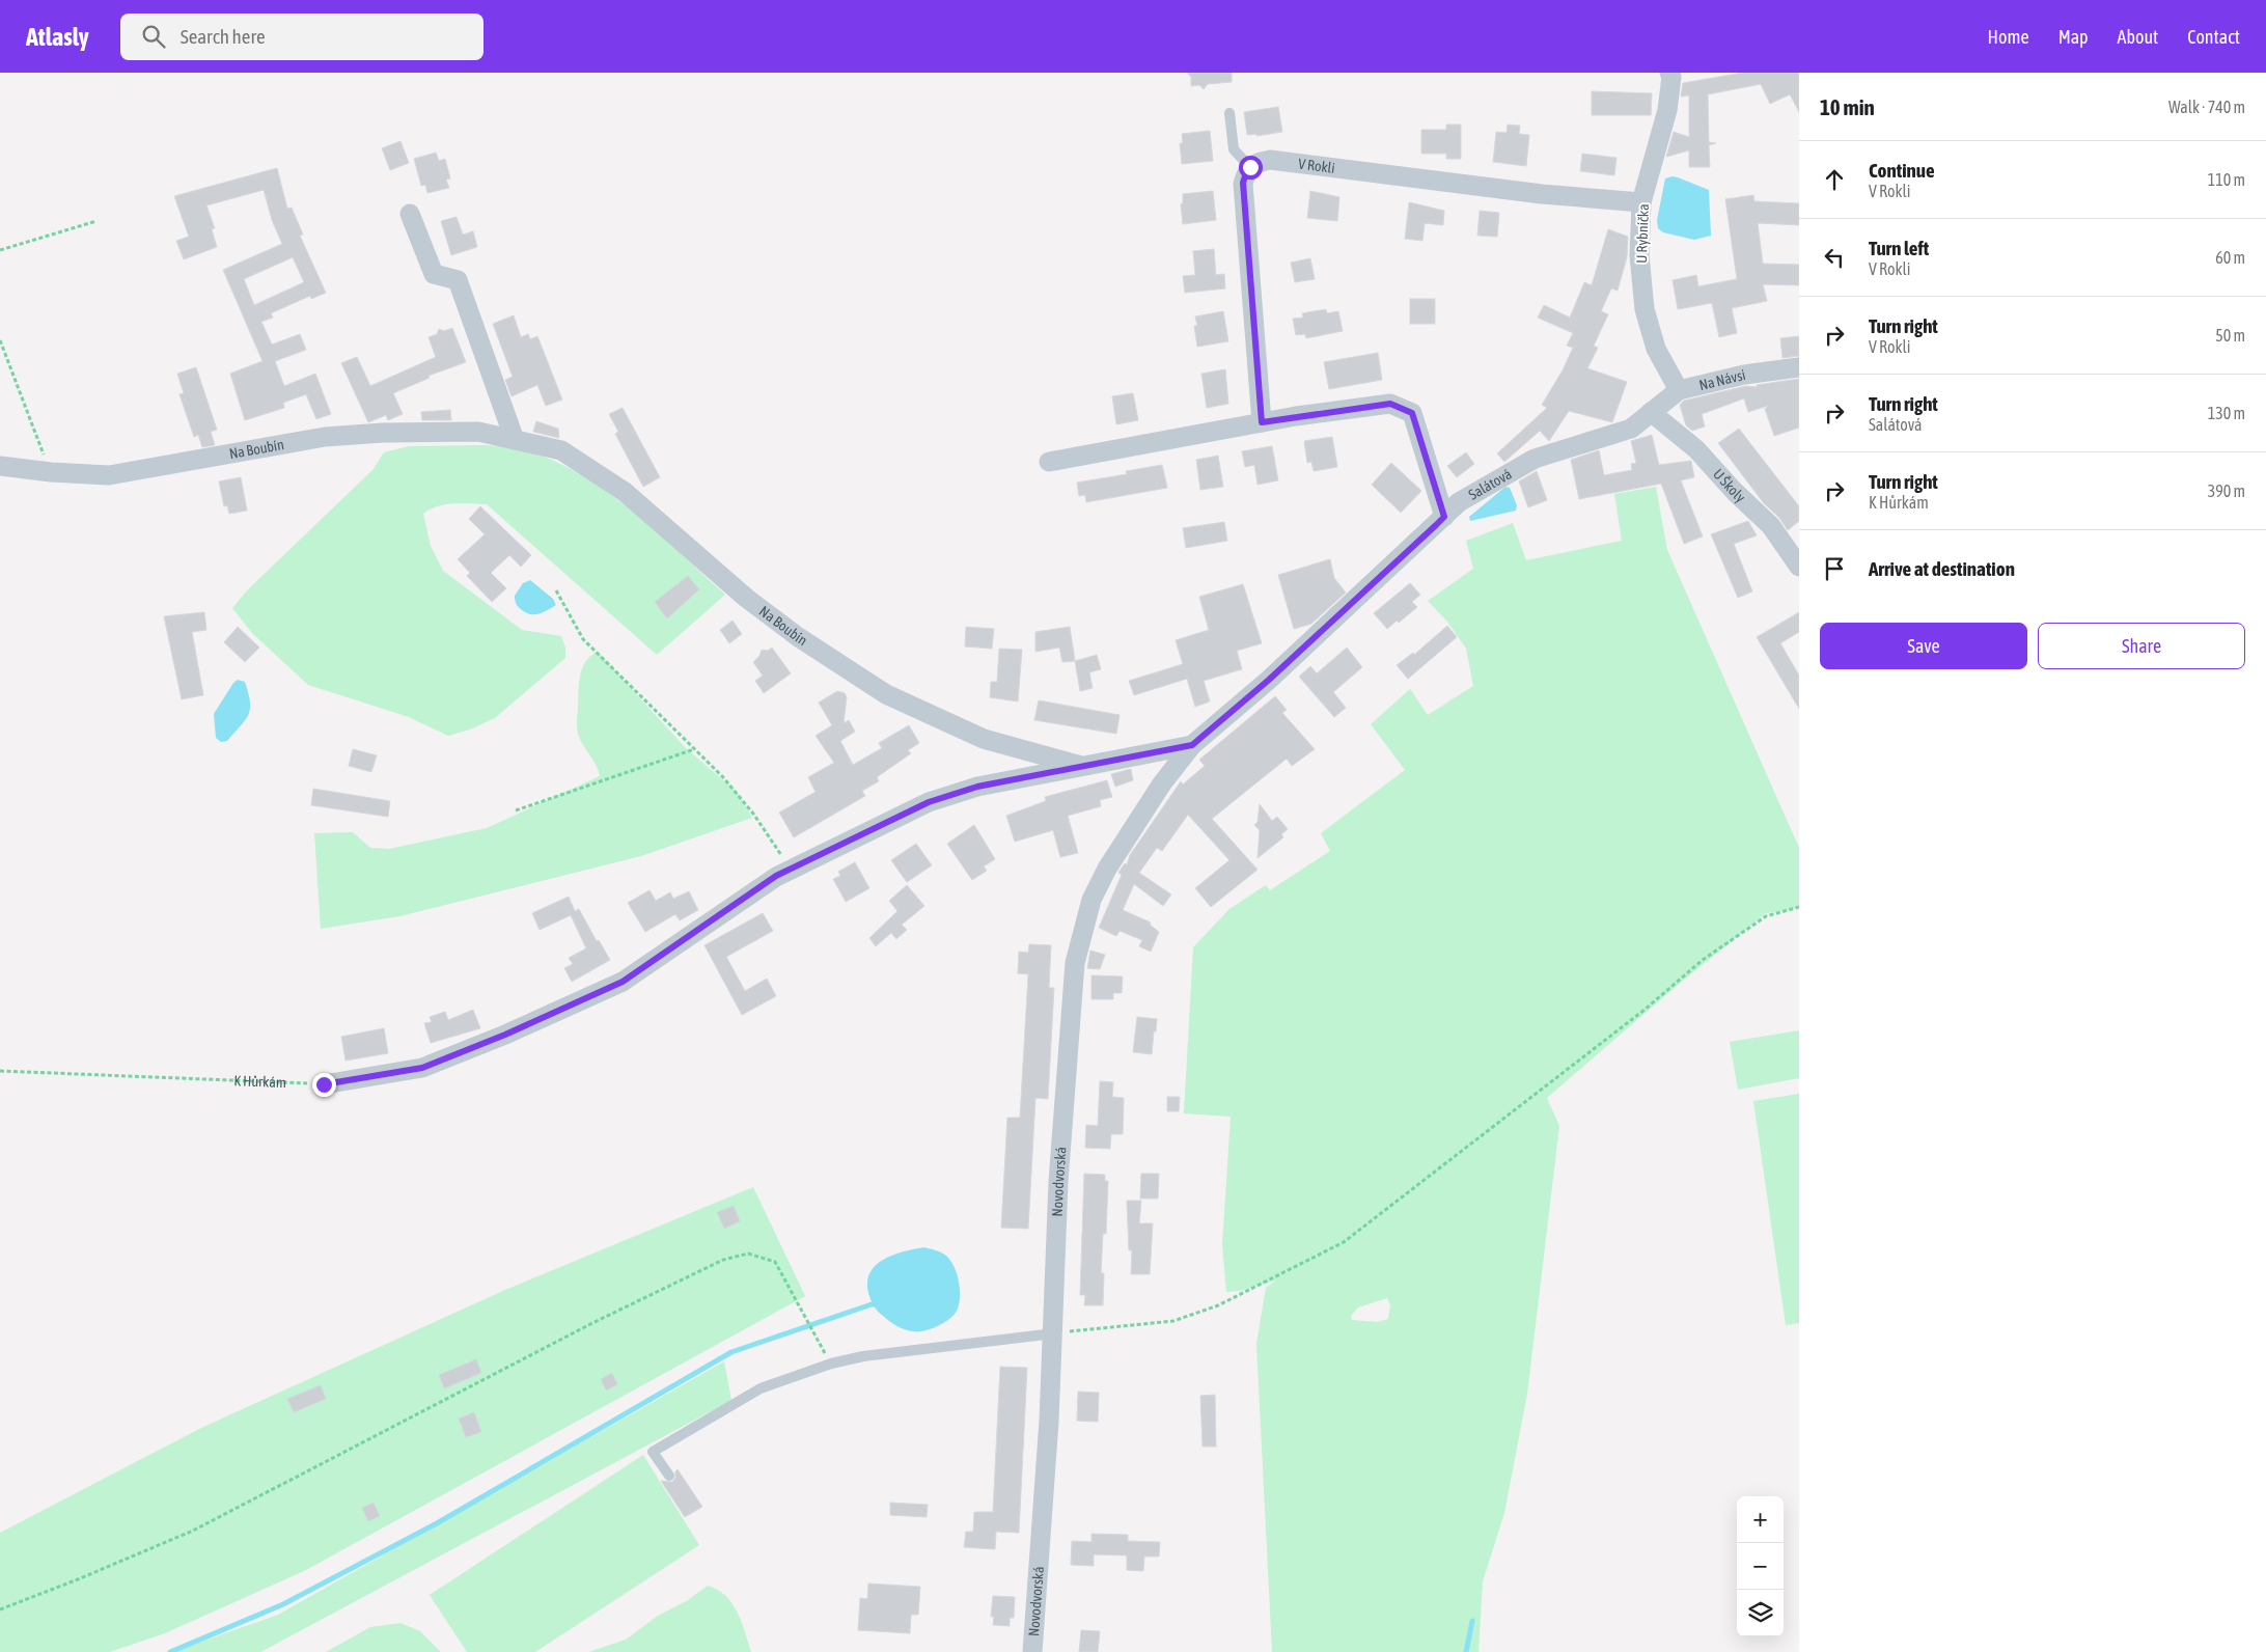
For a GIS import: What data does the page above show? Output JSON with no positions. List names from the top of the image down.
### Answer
{
  "streets": {
    "street": [
      "V Rokli",
      "U Rybníčka",
      "Na Návsi",
      "Na Boubín",
      "Salátová",
      "U Školy",
      "Novodvorská"
    ],
    "path": ["K Hůrkám"]
  },
  "crossings": [
    ["V Rokli", "U Rybníčka"],
    ["U Rybníčka", "Na Návsi"],
    ["Na Návsi", "Salátová"],
    ["Na Návsi", "U Školy"],
    ["Salátová", "U Školy"],
    ["Salátová", "Novodvorská"]
  ],
  "page": {
    "header": "Atlasly",
    "search": "Search here",
    "nav": [
      "Home",
      "Map",
      "About",
      "Contact"
    ],
    "heading": ["10 min", "Walk · 740 m"],
    "list": [
      ["Continue", "V Rokli", "110 m"],
      ["Turn left", "V Rokli", "60 m"],
      ["Turn right", "V Rokli", "50 m"],
      ["Turn right", "Salátová", "130 m"],
      ["Turn right", "K Hůrkám", "390 m"],
      "Arrive at destination"
    ],
    "buttons": ["Save", "Share"],
    "map_buttons": ["+", "−"]
  }
}
